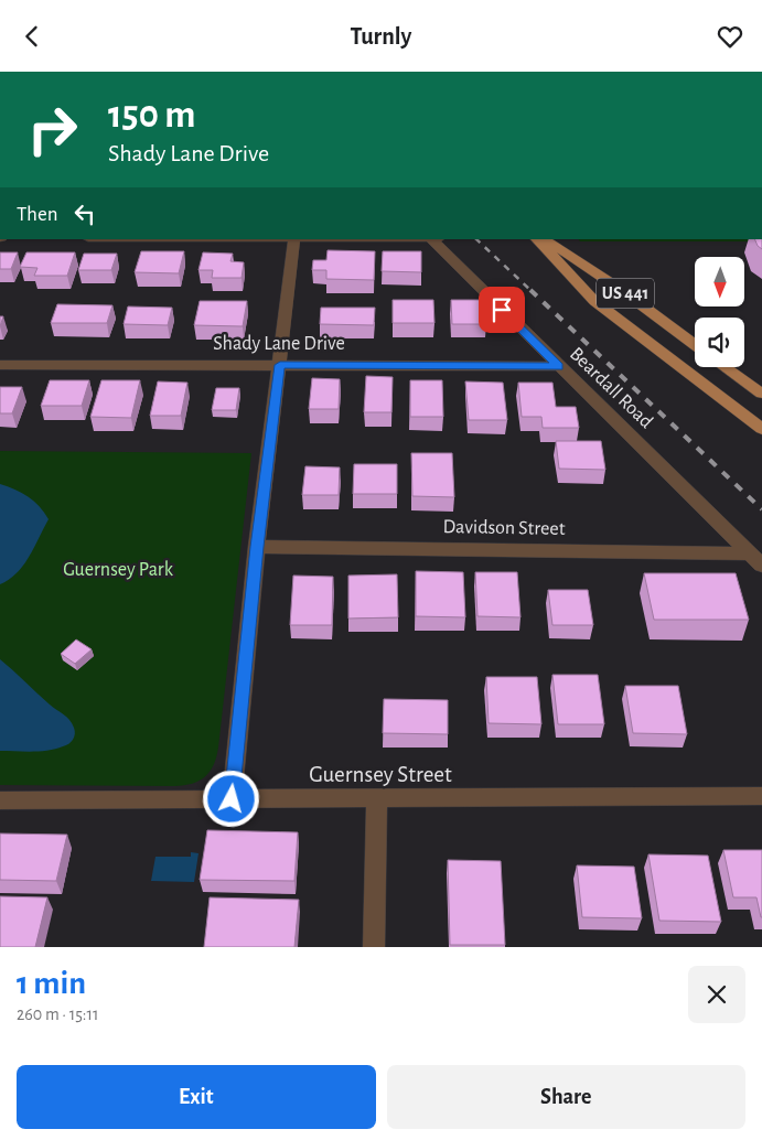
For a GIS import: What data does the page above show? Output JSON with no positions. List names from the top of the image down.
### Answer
{
  "streets": {
    "main road": ["US 441"],
    "street": [
      "Shady Lane Drive",
      "Beardall Road",
      "Davidson Street",
      "Guernsey Street"
    ]
  },
  "crossings": [
    ["Shady Lane Drive", "Beardall Road"],
    ["Beardall Road", "Davidson Street"]
  ],
  "parks": ["Guernsey Park"],
  "north": "bottom",
  "page": {
    "header": "Turnly",
    "turn": ["150 m", "Shady Lane Drive"],
    "then": "Then",
    "heading": ["1 min", "260 m · 15:11"],
    "buttons": ["Exit", "Share"]
  }
}
